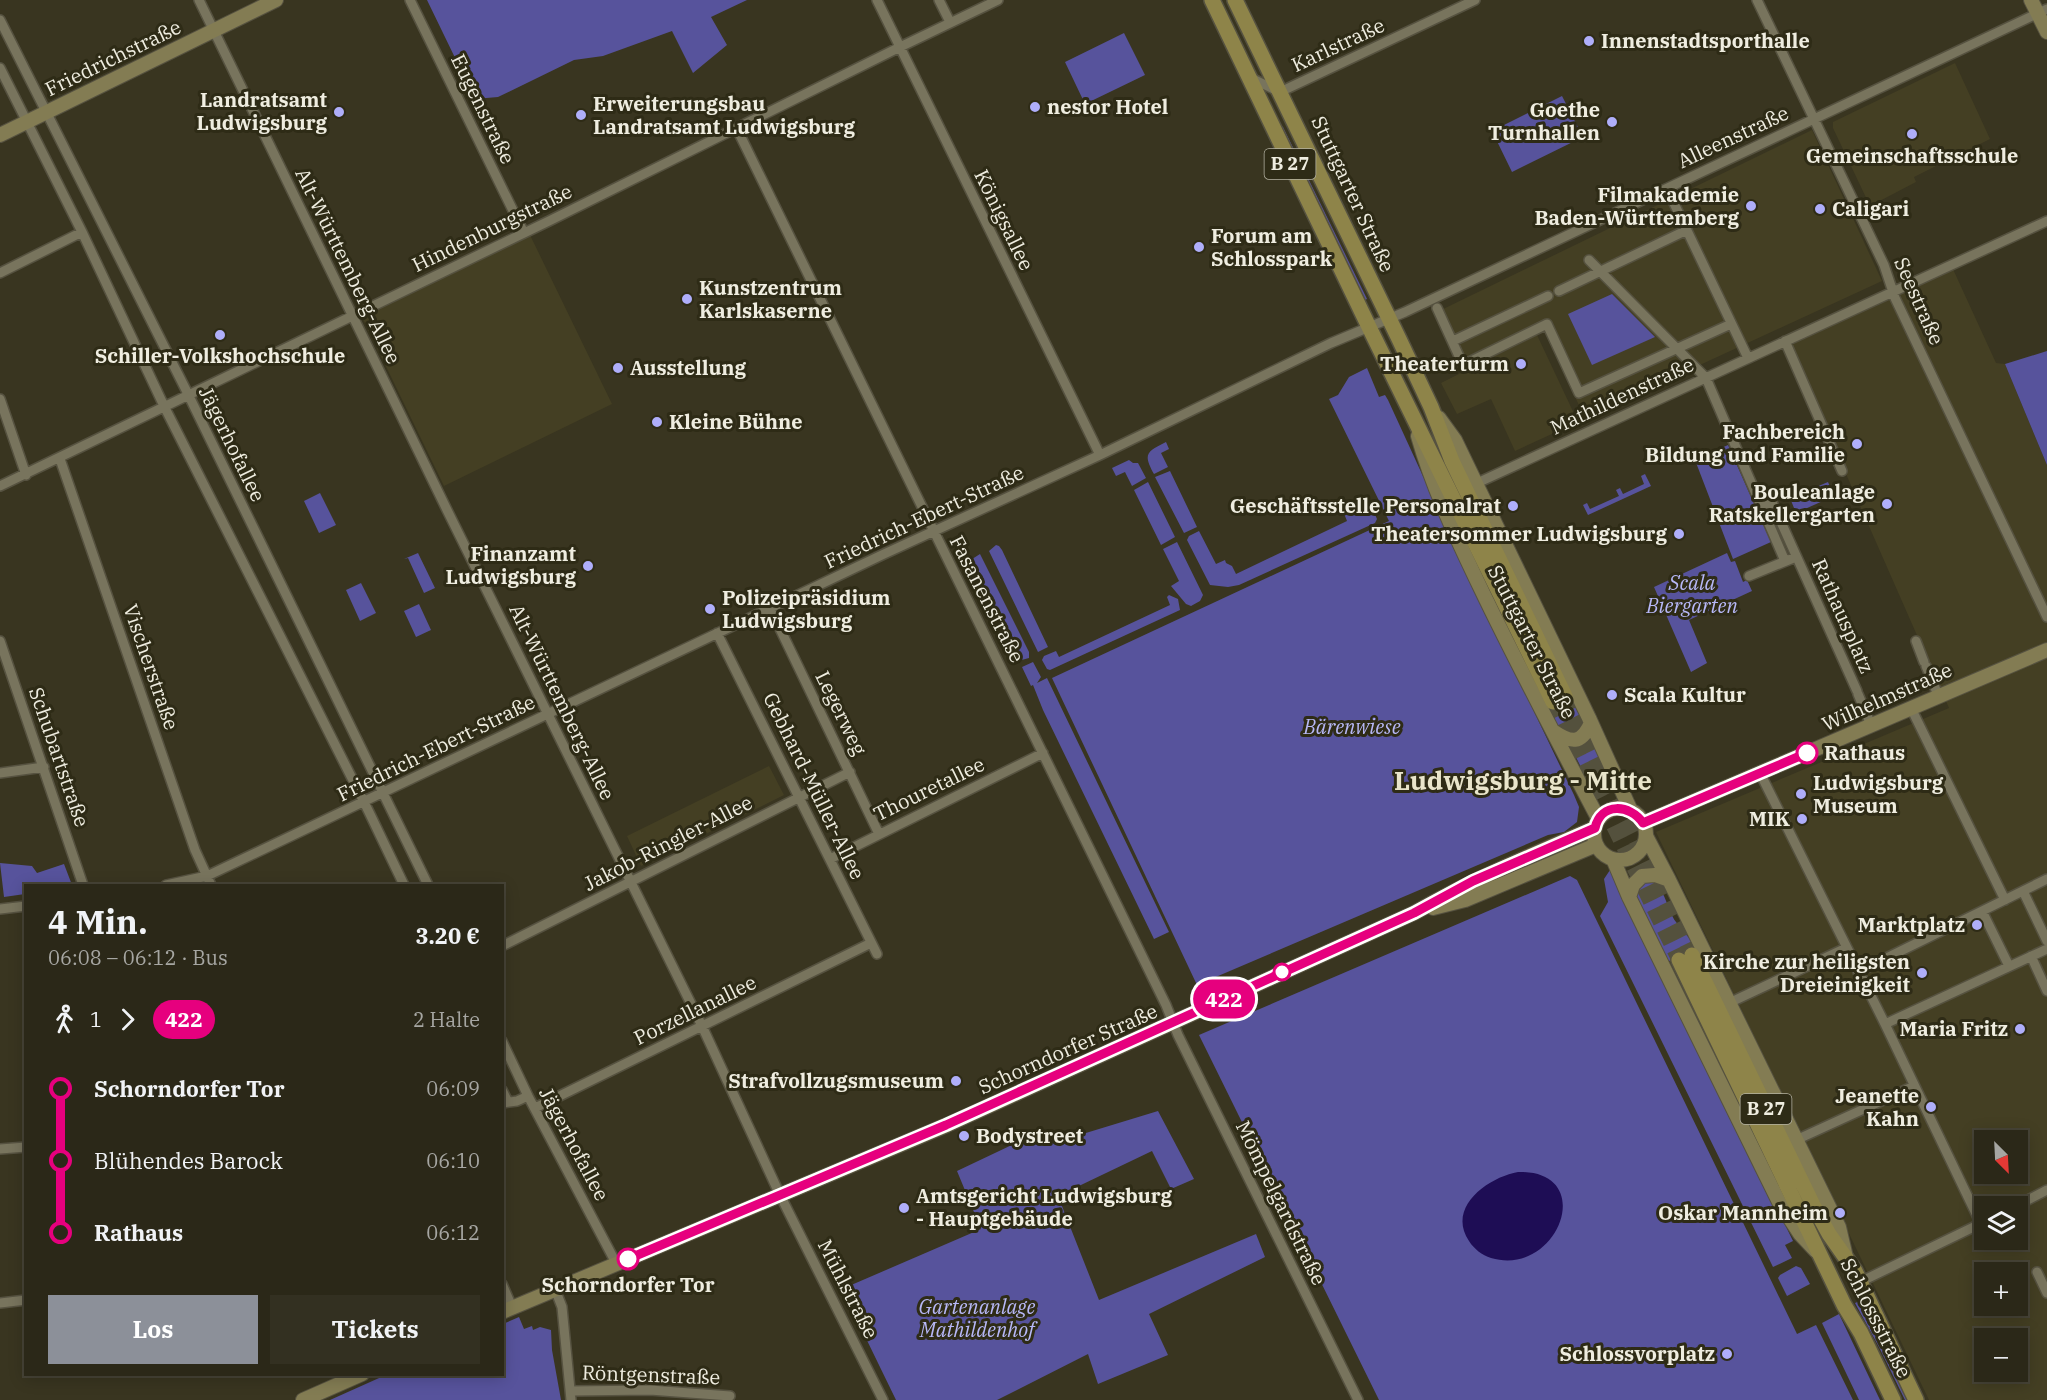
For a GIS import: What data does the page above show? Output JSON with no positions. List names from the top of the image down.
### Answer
{
  "streets": {
    "main road": [
      "Friedrichstraße",
      "B 27",
      "Stuttgarter Straße",
      "Wilhelmstraße",
      "Schorndorfer Straße",
      "Schlossstraße"
    ],
    "street": [
      "Karlstraße",
      "Eugenstraße",
      "Alleenstraße",
      "Königsallee",
      "Hindenburgstraße",
      "Alt-Württemberg-Allee",
      "Seestraße",
      "Mathildenstraße",
      "Jägerhofallee",
      "Friedrich-Ebert-Straße",
      "Fasanenstraße",
      "Rathausplatz",
      "Vischerstraße",
      "Legerweg",
      "Schubartstraße",
      "Gebhard-Müller-Allee",
      "Thouretallee",
      "Jakob-Ringler-Allee",
      "Porzellanallee",
      "Mömpelgardstraße",
      "Mühlstraße",
      "Röntgenstraße"
    ]
  },
  "crossings": [
    ["Karlstraße", "Stuttgarter Straße"],
    ["Friedrichstraße", "Alt-Württemberg-Allee"],
    ["Friedrichstraße", "Jägerhofallee"],
    ["Eugenstraße", "Hindenburgstraße"],
    ["Alleenstraße", "Stuttgarter Straße"],
    ["Alleenstraße", "Seestraße"],
    ["Alleenstraße", "Friedrich-Ebert-Straße"],
    ["Stuttgarter Straße", "Mathildenstraße"],
    ["Stuttgarter Straße", "Friedrich-Ebert-Straße"],
    ["Stuttgarter Straße", "Wilhelmstraße"],
    ["Stuttgarter Straße", "Schorndorfer Straße"],
    ["Stuttgarter Straße", "Schlossstraße"],
    ["Königsallee", "Hindenburgstraße"],
    ["Königsallee", "Friedrich-Ebert-Straße"],
    ["Hindenburgstraße", "Alt-Württemberg-Allee"],
    ["Hindenburgstraße", "Jägerhofallee"],
    ["Hindenburgstraße", "Fasanenstraße"],
    ["Hindenburgstraße", "Vischerstraße"],
    ["Alt-Württemberg-Allee", "Friedrich-Ebert-Straße"],
    ["Alt-Württemberg-Allee", "Jakob-Ringler-Allee"],
    ["Alt-Württemberg-Allee", "Porzellanallee"],
    ["Alt-Württemberg-Allee", "Schorndorfer Straße"],
    ["Alt-Württemberg-Allee", "Mühlstraße"],
    ["Seestraße", "Mathildenstraße"],
    ["Mathildenstraße", "Rathausplatz"],
    ["Jägerhofallee", "Friedrich-Ebert-Straße"],
    ["Jägerhofallee", "Porzellanallee"],
    ["Jägerhofallee", "Schorndorfer Straße"],
    ["Friedrich-Ebert-Straße", "Fasanenstraße"],
    ["Friedrich-Ebert-Straße", "Vischerstraße"],
    ["Friedrich-Ebert-Straße", "Legerweg"],
    ["Friedrich-Ebert-Straße", "Gebhard-Müller-Allee"],
    ["Fasanenstraße", "Thouretallee"],
    ["Fasanenstraße", "Schorndorfer Straße"],
    ["Fasanenstraße", "Mömpelgardstraße"],
    ["Rathausplatz", "Wilhelmstraße"],
    ["Wilhelmstraße", "Schorndorfer Straße"],
    ["Wilhelmstraße", "Schlossstraße"],
    ["Legerweg", "Thouretallee"],
    ["Legerweg", "Jakob-Ringler-Allee"],
    ["Gebhard-Müller-Allee", "Thouretallee"],
    ["Gebhard-Müller-Allee", "Jakob-Ringler-Allee"],
    ["Gebhard-Müller-Allee", "Porzellanallee"],
    ["Schorndorfer Straße", "Mömpelgardstraße"],
    ["Schorndorfer Straße", "Mühlstraße"],
    ["Schorndorfer Straße", "Schlossstraße"]
  ],
  "districts": ["Ludwigsburg - Mitte"],
  "parks": ["Scala Biergarten", "Bärenwiese", "Gartenanlage Mathildenhof"],
  "places": [
    "Innenstadtsporthalle",
    "nestor Hotel",
    "Landratsamt Ludwigsburg",
    "Erweiterungsbau Landratsamt Ludwigsburg",
    "Goethe Turnhallen",
    "Gemeinschaftsschule",
    "Filmakademie Baden-Württemberg",
    "Caligari",
    "Forum am Schlosspark",
    "Kunstzentrum Karlskaserne",
    "Schiller-Volkshochschule",
    "Theaterturm",
    "Ausstellung",
    "Kleine Bühne",
    "Fachbereich Bildung und Familie",
    "Bouleanlage Ratskellergarten",
    "Geschäftsstelle Personalrat",
    "Theatersommer Ludwigsburg",
    "Finanzamt Ludwigsburg",
    "Polizeipräsidium Ludwigsburg",
    "Scala Kultur",
    "Rathaus",
    "Ludwigsburg Museum",
    "MIK",
    "Marktplatz",
    "Kirche zur heiligsten Dreieinigkeit",
    "Maria Fritz",
    "Strafvollzugsmuseum",
    "Jeanette Kahn",
    "Bodystreet",
    "Amtsgericht Ludwigsburg - Hauptgebäude",
    "Oskar Mannheim",
    "Schorndorfer Tor",
    "Schlossvorplatz"
  ],
  "lines": ["bus line 422"],
  "north": "bottom right",
  "page": {
    "on_map": "422",
    "heading": ["4 Min.", "06:08 – 06:12 · Bus", "3.20 €"],
    "legs": ["1", "422", "2 Halte"],
    "list": [
      {
        "name": "Schorndorfer Tor",
        "value": "06:09"
      },
      {
        "name": "Blühendes Barock",
        "value": "06:10"
      },
      {
        "name": "Rathaus",
        "value": "06:12"
      }
    ],
    "map_buttons": ["+", "−"],
    "buttons": ["Los", "Tickets"]
  }
}
